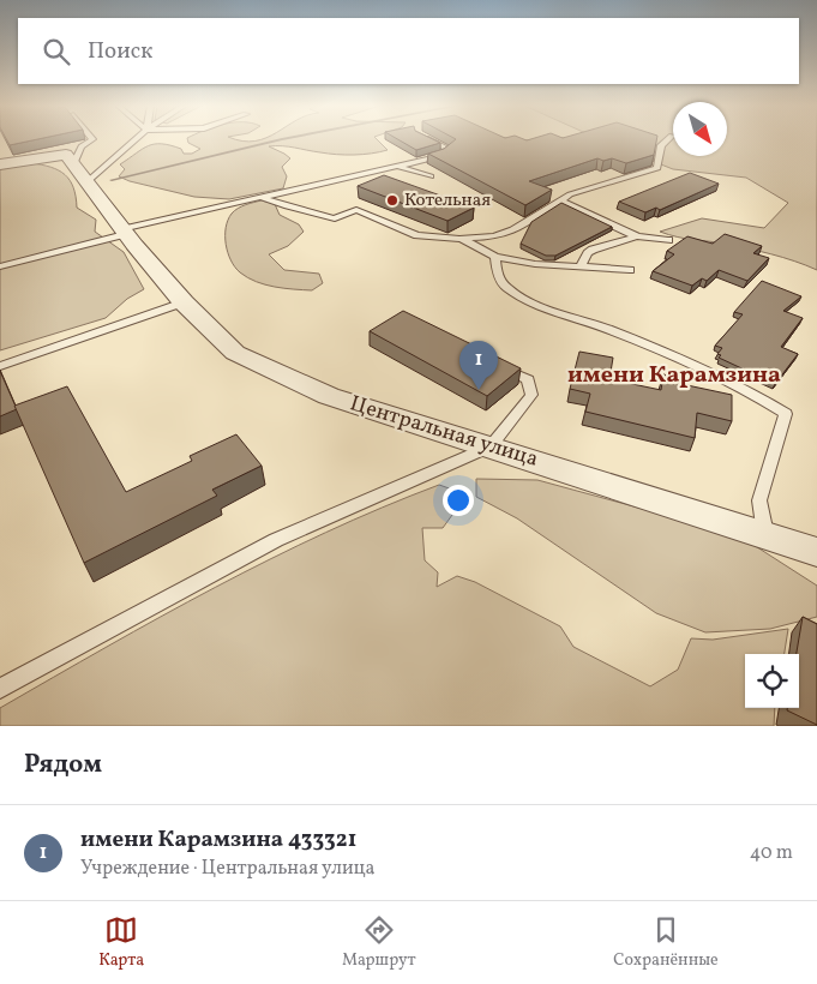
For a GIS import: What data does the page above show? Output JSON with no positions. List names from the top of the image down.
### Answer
{
  "streets": {
    "street": ["Центральная улица"]
  },
  "districts": ["имени Карамзина"],
  "places": ["Котельная"],
  "north": "bottom right",
  "page": {
    "search": "Поиск",
    "pins": "1",
    "heading": "Рядом",
    "list": [
      {
        "mark": "1",
        "name": "имени Карамзина 433321",
        "note": "Учреждение · Центральная улица",
        "value": "40 m"
      }
    ],
    "nav": ["Карта", "Маршрут", "Сохранённые"]
  }
}
